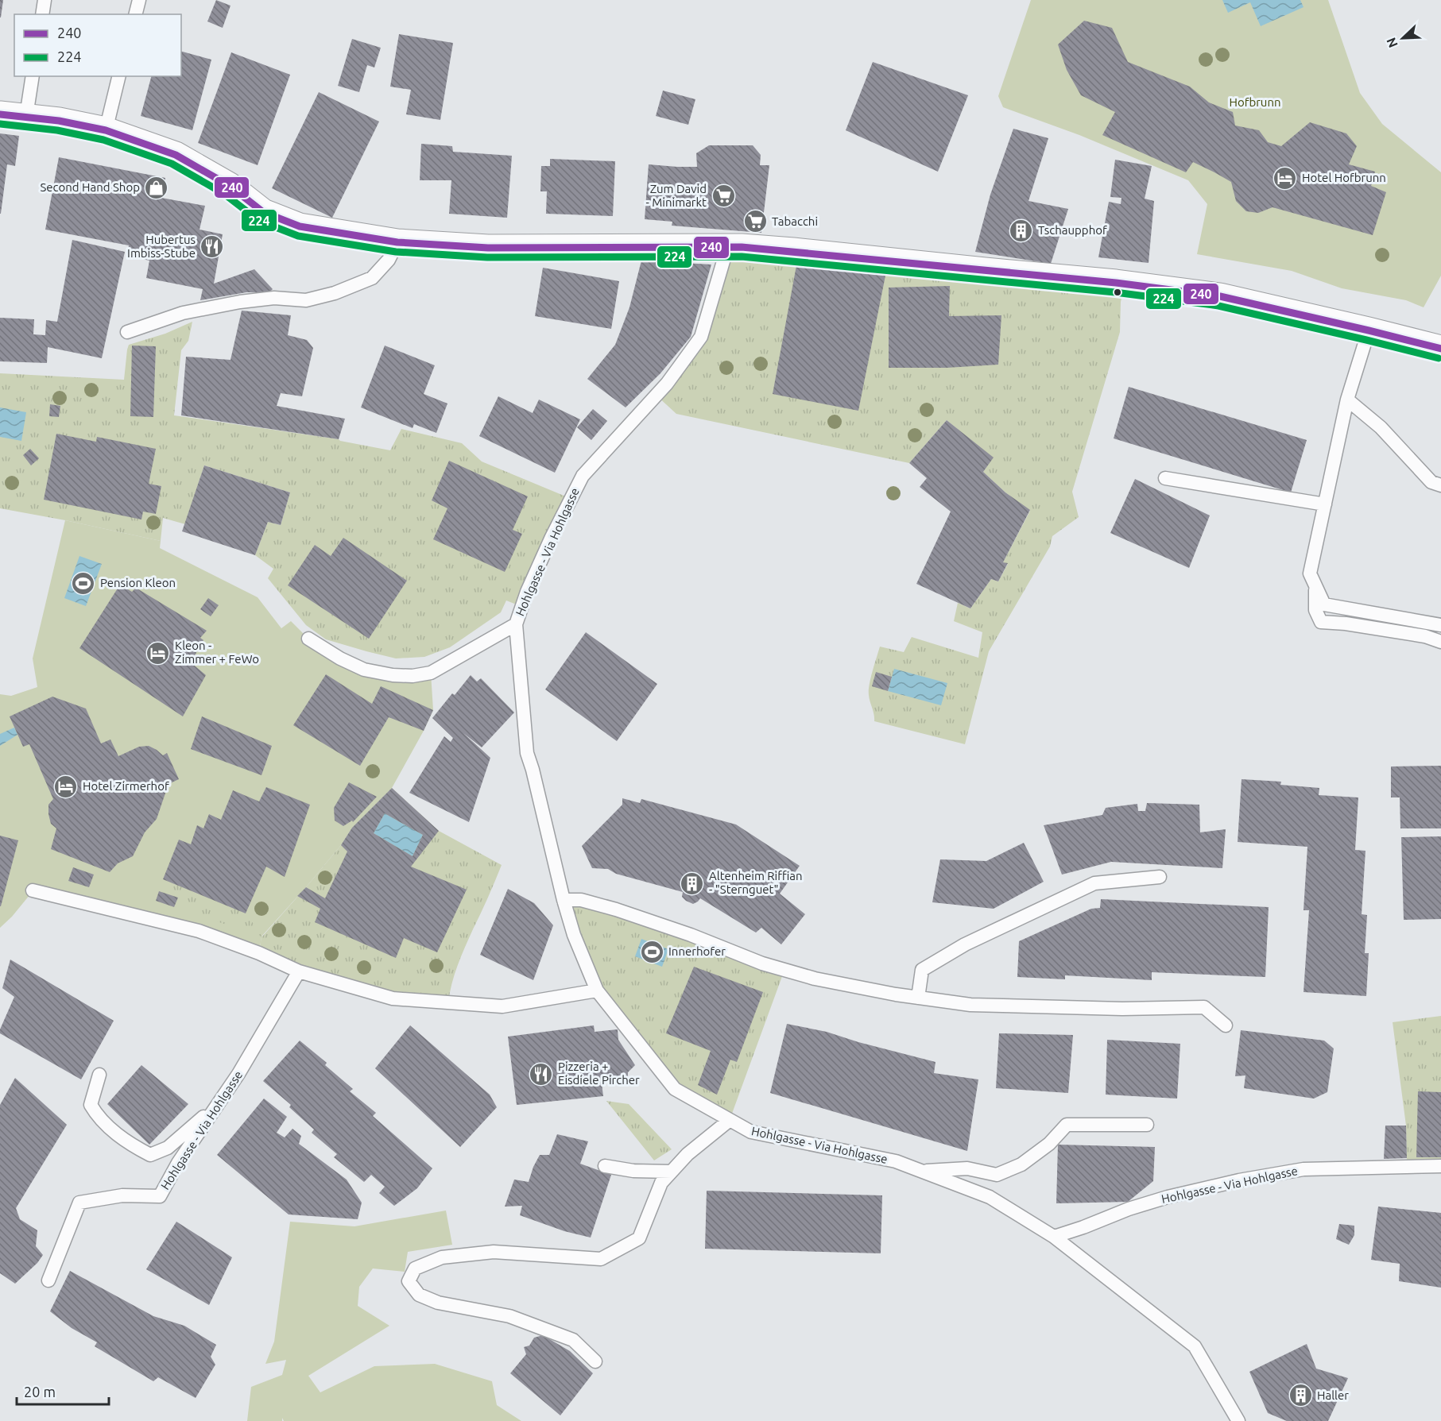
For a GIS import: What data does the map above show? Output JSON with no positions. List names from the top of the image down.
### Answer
{
  "streets": {
    "lane": ["Hohlgasse - Via Hohlgasse"]
  },
  "parks": ["Hofbrunn"],
  "places": {
    "hotel": ["Hotel Hofbrunn", "Kleon - Zimmer + FeWo", "Hotel Zirmerhof"],
    "shop": ["Second Hand Shop"],
    "supermarket": ["Zum David - Minimarkt", "Tabacchi"],
    "building": ["Tschaupphof", "Altenheim Riffian - \"Sternguet\"", "Haller"],
    "restaurant": ["Hubertus Imbiss-Stube", "Pizzeria + Eisdiele Pircher"],
    "sports": ["Pension Kleon", "Innerhofer"]
  },
  "lines": ["transit line 240", "transit line 224"],
  "legend": ["240", "224"],
  "scale_bar": "20 m",
  "north": "bottom left"
}
